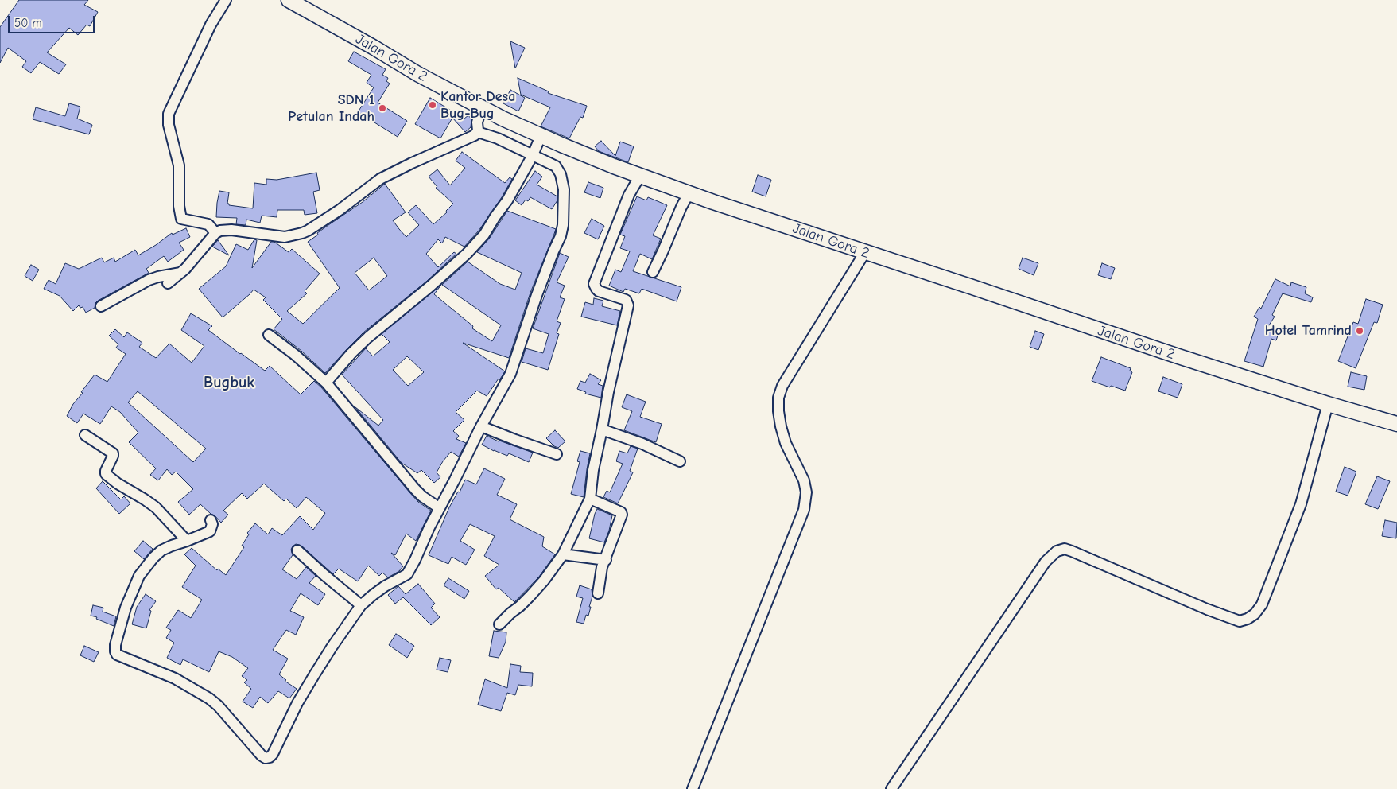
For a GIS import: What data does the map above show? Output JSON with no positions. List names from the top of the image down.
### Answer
{
  "streets": {
    "street": ["Jalan Gora 2"]
  },
  "districts": ["Bugbuk"],
  "places": ["Kantor Desa Bug-Bug", "SDN 1 Petulan Indah", "Hotel Tamrind"],
  "scale_bar": "50 m"
}
